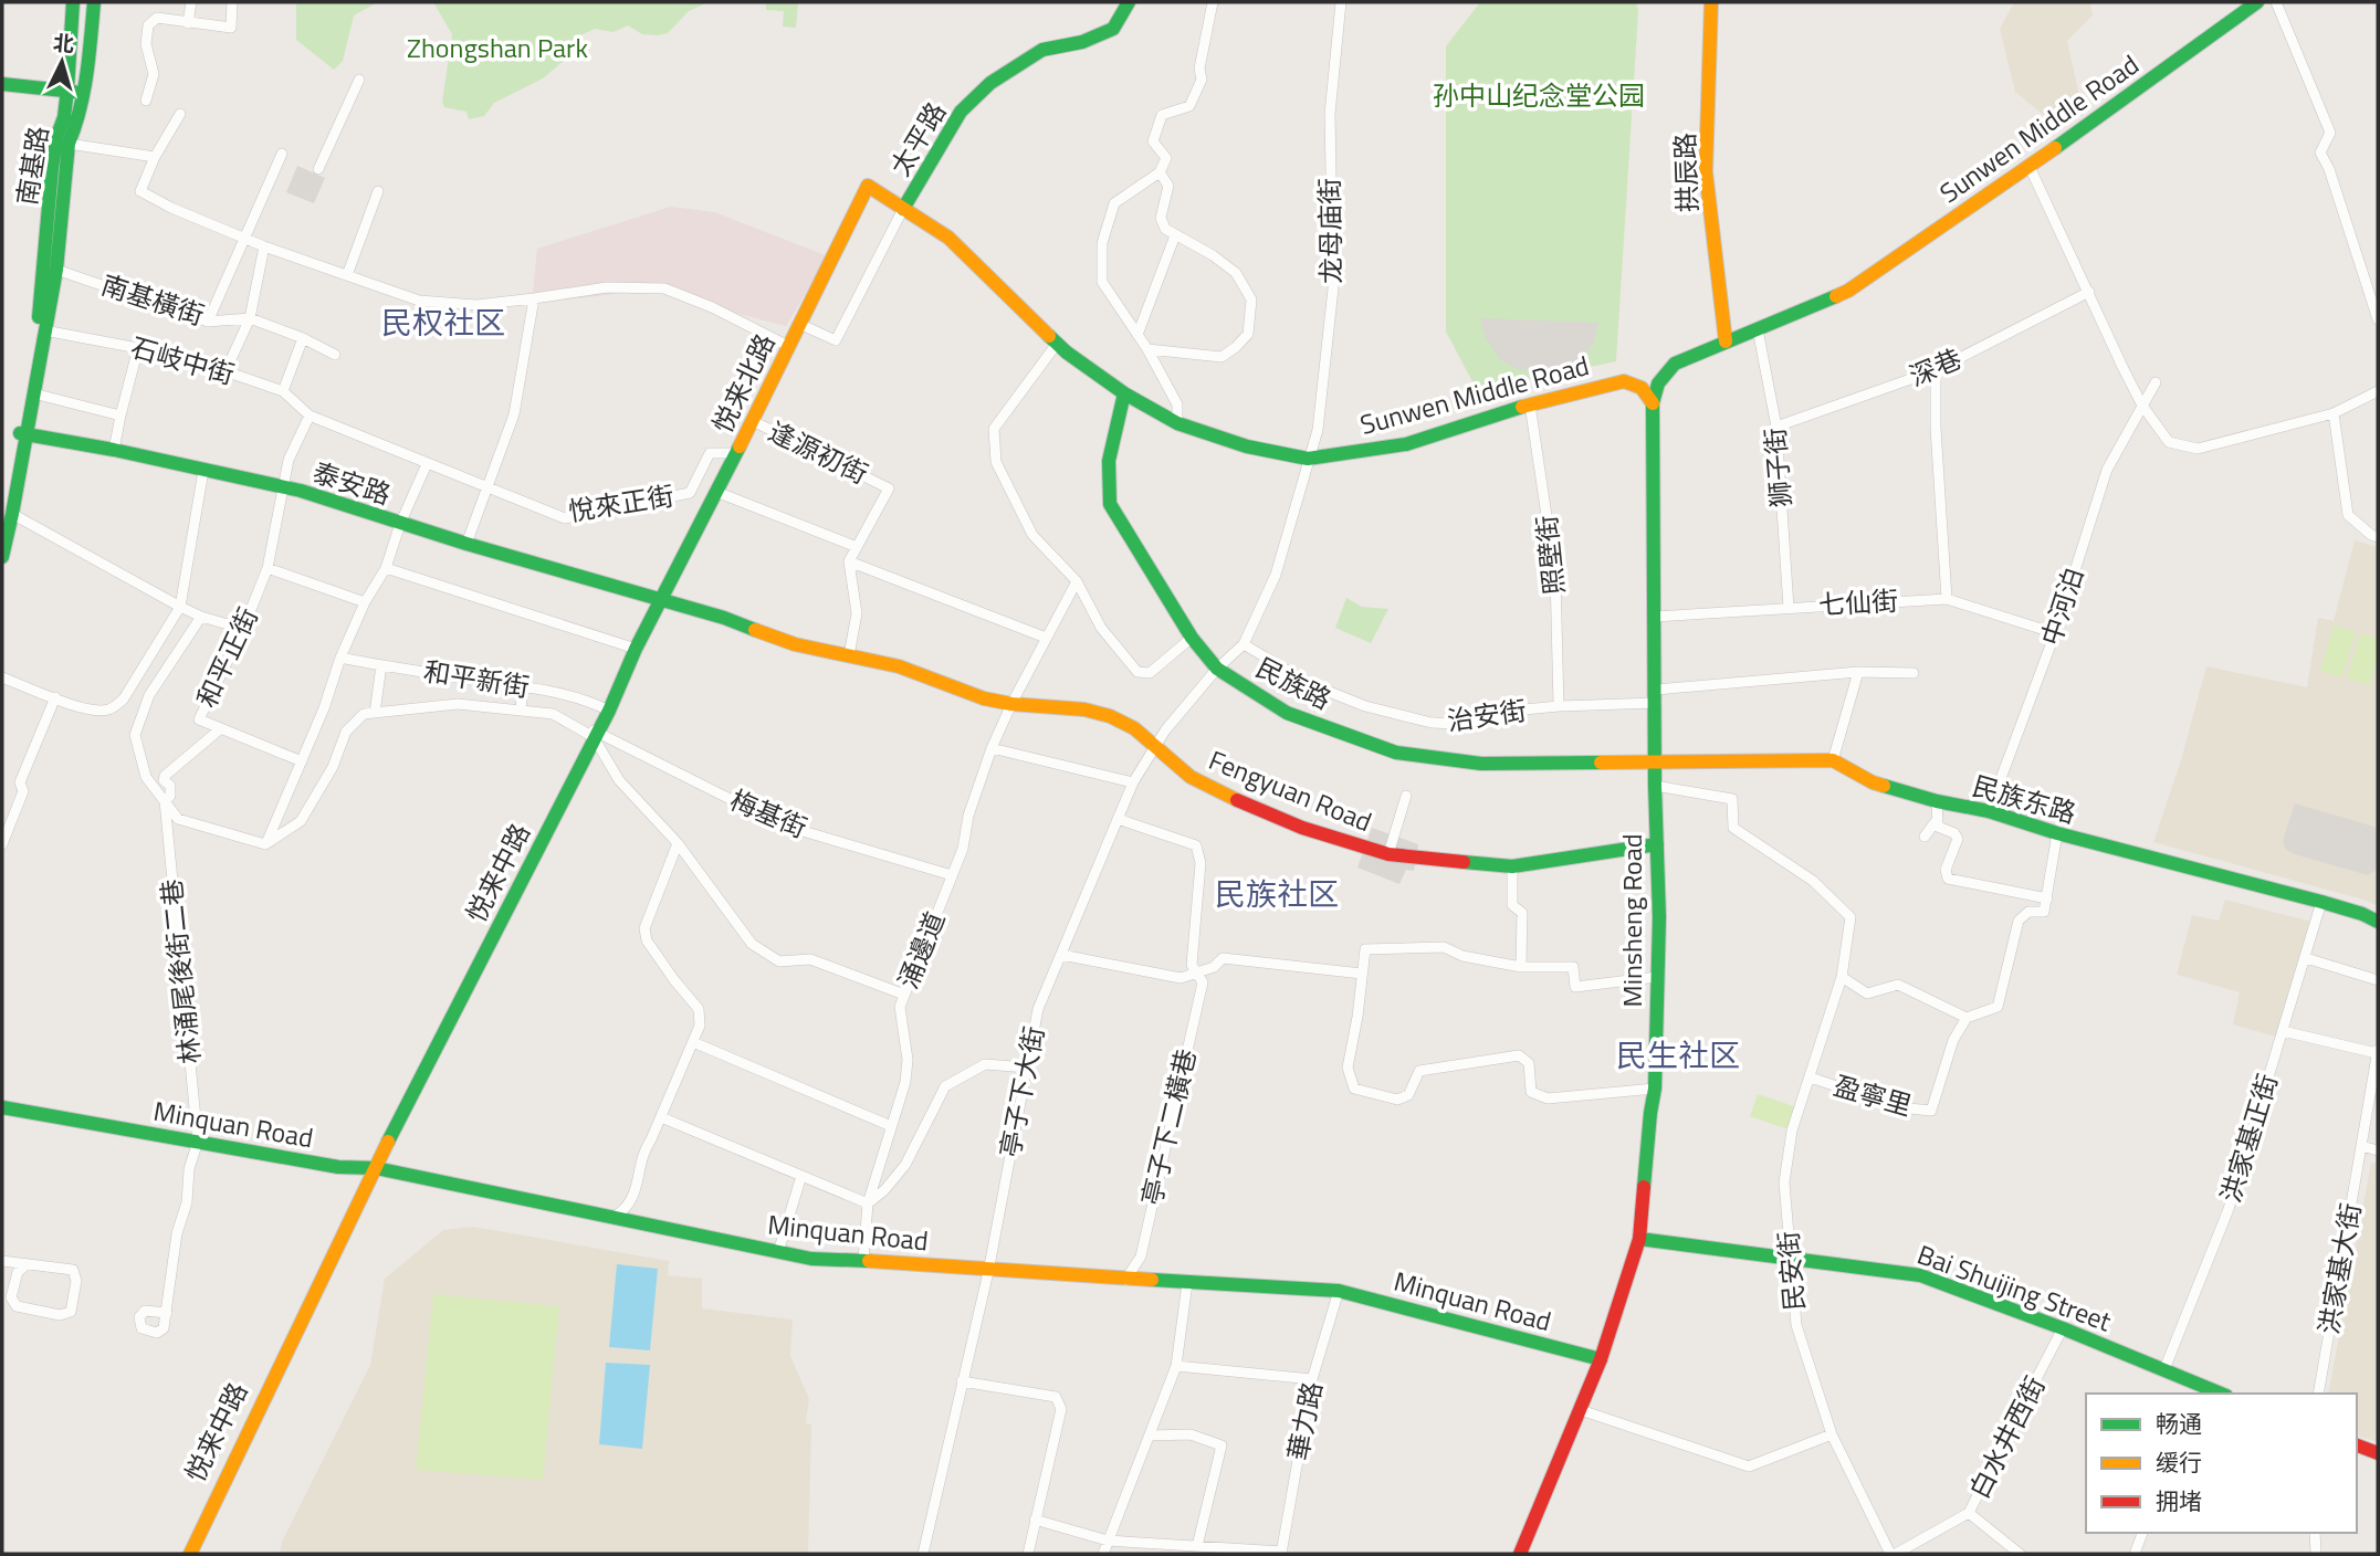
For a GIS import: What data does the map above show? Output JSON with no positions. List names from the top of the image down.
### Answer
{
  "streets": {
    "street": [
      "Sunwen Middle Road",
      "太平路",
      "南基路",
      "拱辰路",
      "龙母庙街",
      "南基橫街",
      "石岐中街",
      "深巷",
      "悦来北路",
      "逢源初街",
      "狮子街",
      "泰安路",
      "悅來正街",
      "照壁街",
      "七仙街",
      "中河泊",
      "和平正街",
      "和平新街",
      "民族路",
      "治安街",
      "Fengyuan Road",
      "民族东路",
      "梅基街",
      "悦来中路",
      "Minsheng Road",
      "涌邊道",
      "林涌尾後街二巷",
      "亭子下大街",
      "盈寧里",
      "Minquan Road",
      "亭子下二橫巷",
      "洪家基正街",
      "洪家基大街",
      "民安街",
      "Bai Shuijing Street",
      "華力路",
      "白水井西街"
    ]
  },
  "crossings": [
    ["Sunwen Middle Road", "太平路"],
    ["Sunwen Middle Road", "拱辰路"],
    ["Sunwen Middle Road", "龙母庙街"],
    ["Sunwen Middle Road", "悦来北路"],
    ["Sunwen Middle Road", "狮子街"],
    ["Sunwen Middle Road", "照壁街"],
    ["Sunwen Middle Road", "民族路"],
    ["Sunwen Middle Road", "Minsheng Road"],
    ["南基路", "南基橫街"],
    ["南基路", "石岐中街"],
    ["南基路", "泰安路"],
    ["龙母庙街", "治安街"],
    ["龙母庙街", "亭子下大街"],
    ["石岐中街", "和平正街"],
    ["深巷", "狮子街"],
    ["悦来北路", "逢源初街"],
    ["悦来北路", "泰安路"],
    ["悦来北路", "悅來正街"],
    ["悦来北路", "Fengyuan Road"],
    ["悦来北路", "悦来中路"],
    ["狮子街", "七仙街"],
    ["泰安路", "和平正街"],
    ["泰安路", "Fengyuan Road"],
    ["泰安路", "悦来中路"],
    ["照壁街", "治安街"],
    ["七仙街", "中河泊"],
    ["七仙街", "Minsheng Road"],
    ["中河泊", "民族东路"],
    ["和平新街", "悦来中路"],
    ["民族路", "民族东路"],
    ["民族路", "Minsheng Road"],
    ["民族路", "亭子下大街"],
    ["治安街", "Minsheng Road"],
    ["治安街", "亭子下大街"],
    ["Fengyuan Road", "悦来中路"],
    ["Fengyuan Road", "Minsheng Road"],
    ["Fengyuan Road", "涌邊道"],
    ["Fengyuan Road", "亭子下大街"],
    ["民族东路", "Minsheng Road"],
    ["民族东路", "洪家基正街"],
    ["梅基街", "悦来中路"],
    ["梅基街", "涌邊道"],
    ["悦来中路", "Minquan Road"],
    ["Minsheng Road", "Minquan Road"],
    ["Minsheng Road", "民安街"],
    ["Minsheng Road", "Bai Shuijing Street"],
    ["涌邊道", "Minquan Road"],
    ["林涌尾後街二巷", "Minquan Road"],
    ["亭子下大街", "Minquan Road"],
    ["亭子下大街", "亭子下二橫巷"],
    ["盈寧里", "民安街"],
    ["Minquan Road", "亭子下二橫巷"],
    ["Minquan Road", "華力路"],
    ["洪家基正街", "Bai Shuijing Street"],
    ["民安街", "Bai Shuijing Street"],
    ["民安街", "白水井西街"],
    ["Bai Shuijing Street", "白水井西街"]
  ],
  "districts": ["民权社区", "民族社区", "民生社区"],
  "parks": ["Zhongshan Park", "孙中山纪念堂公园"],
  "legend": ["畅通", "缓行", "拥堵"],
  "north": "top"
}
